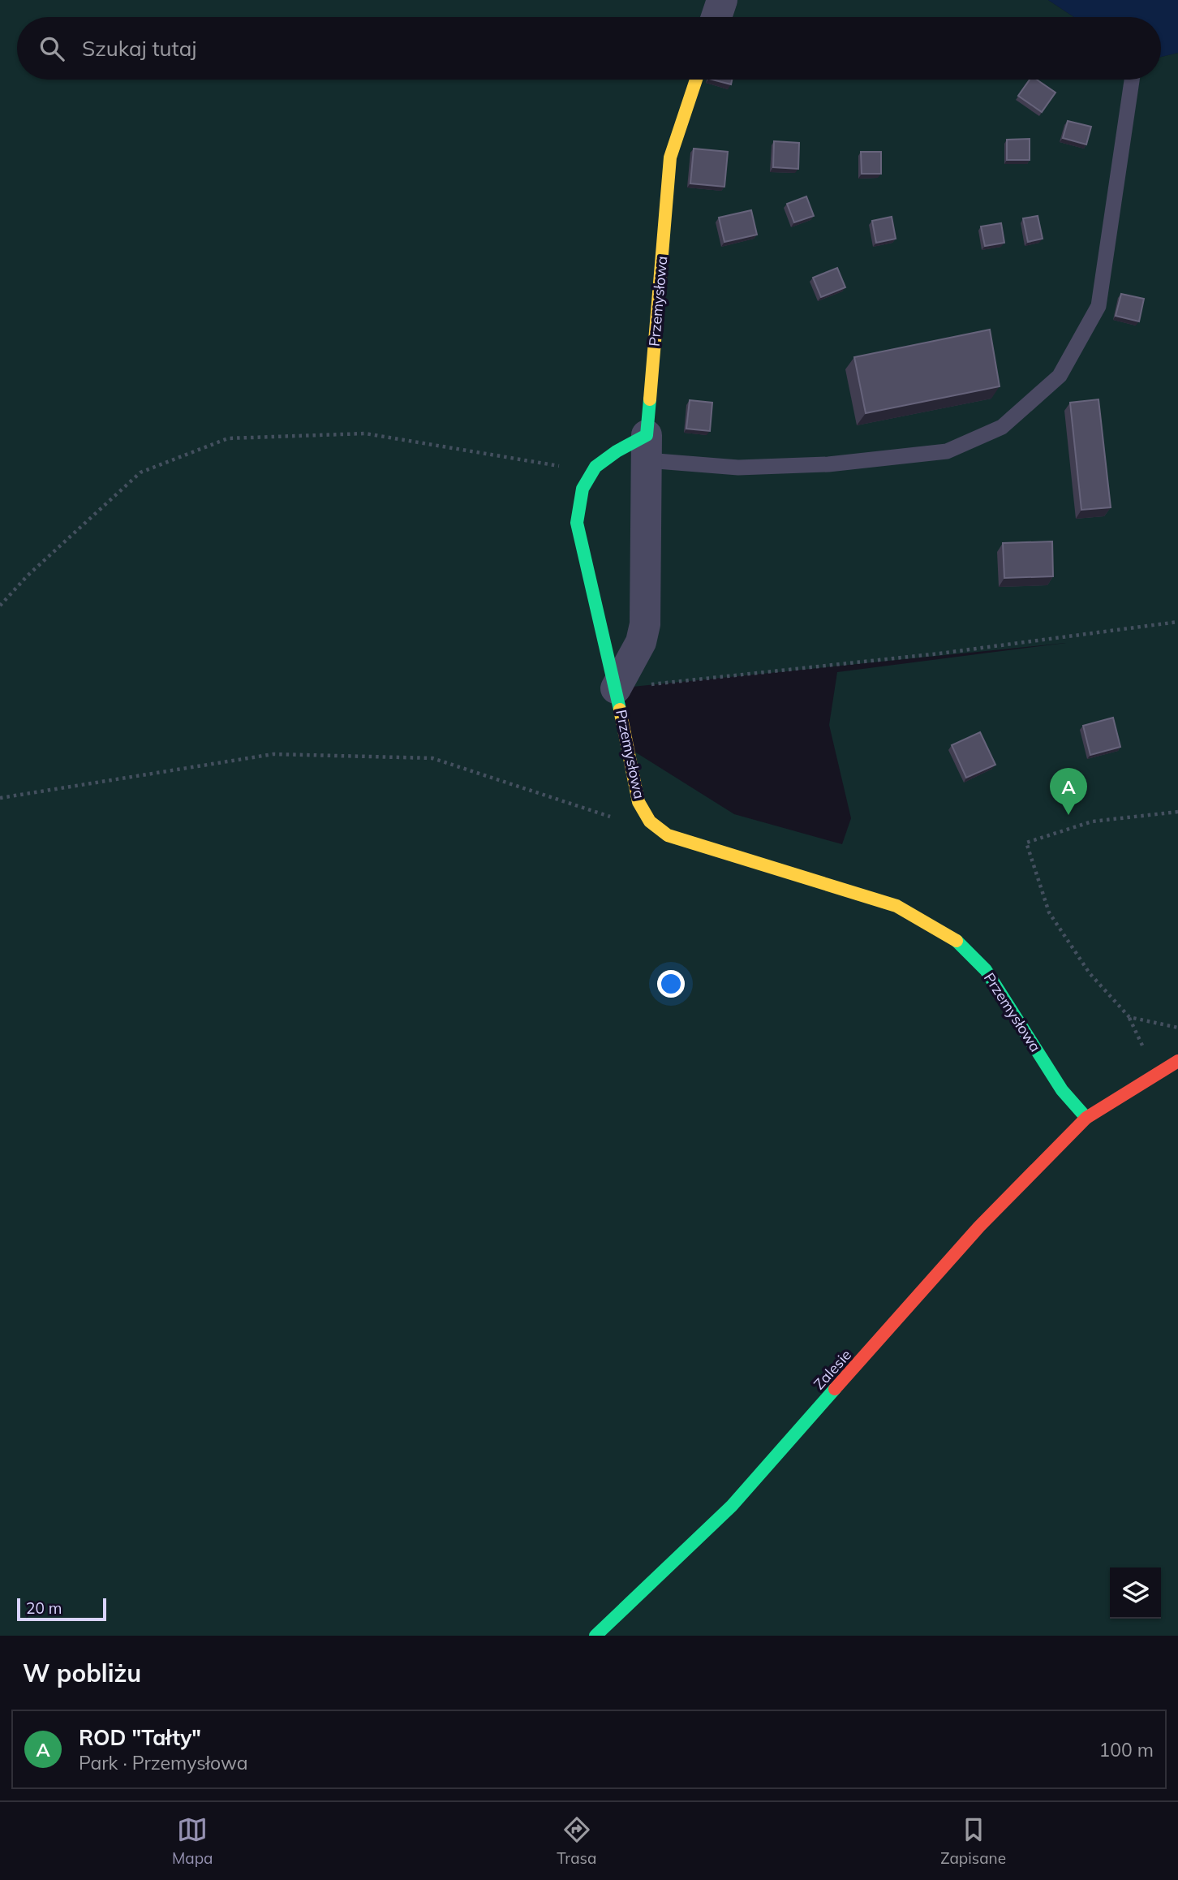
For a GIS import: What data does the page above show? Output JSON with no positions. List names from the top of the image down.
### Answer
{
  "streets": {
    "street": ["Przemysłowa", "Zalesie"]
  },
  "crossings": [
    ["Przemysłowa", "Zalesie"]
  ],
  "scale_bar": "20 m",
  "page": {
    "search": "Szukaj tutaj",
    "pins": "A",
    "scale": "20 m",
    "heading": "W pobliżu",
    "list": [
      {
        "mark": "A",
        "name": "ROD \"Tałty\"",
        "note": "Park · Przemysłowa",
        "value": "100 m"
      }
    ],
    "nav": ["Mapa", "Trasa", "Zapisane"]
  }
}
